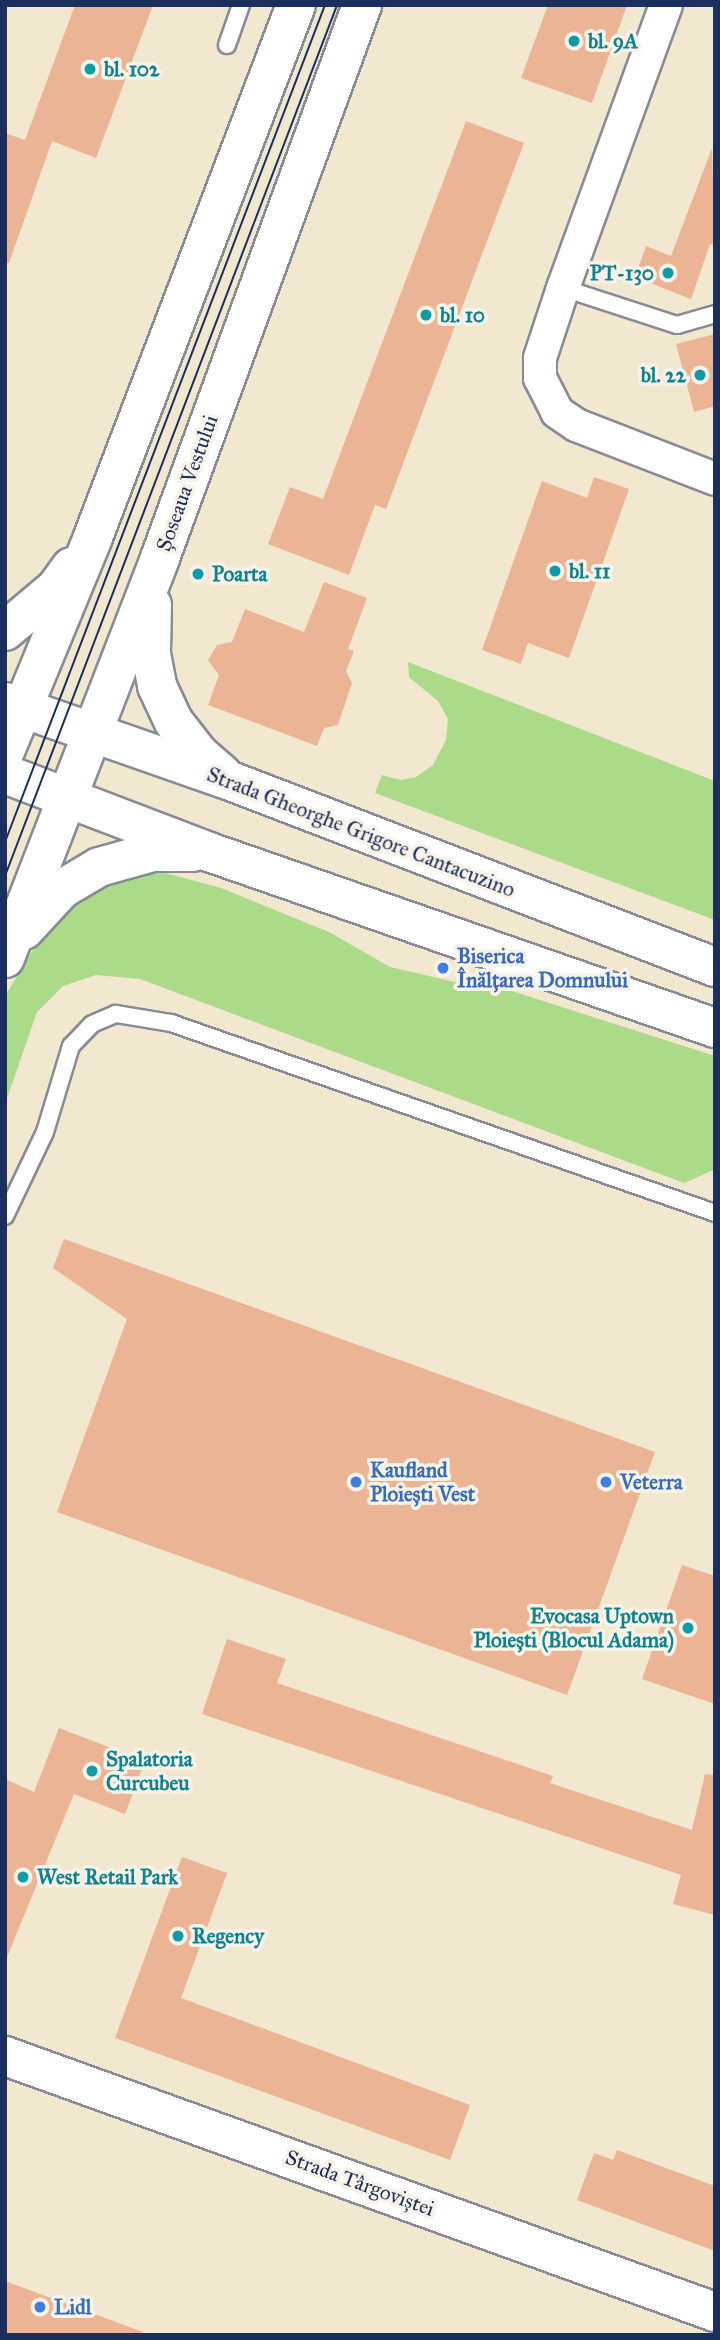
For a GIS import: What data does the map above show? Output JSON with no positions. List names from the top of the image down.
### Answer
{
  "streets": {
    "main road": ["Șoseaua Vestului", "Strada Gheorghe Grigore Cantacuzino", "Strada Târgoviștei"]
  },
  "crossings": [
    ["Șoseaua Vestului", "Strada Gheorghe Grigore Cantacuzino"]
  ],
  "places": [
    "bl. 9A",
    "bl. 102",
    "PT-130",
    "bl. 10",
    "bl. 22",
    "bl. 11",
    "Poarta",
    "Biserica Înălțarea Domnului",
    "Kaufland Ploiești Vest",
    "Veterra",
    "Evocasa Uptown Ploiești (Blocul Adama)",
    "Spalatoria Curcubeu",
    "West Retail Park",
    "Regency",
    "Lidl"
  ]
}
